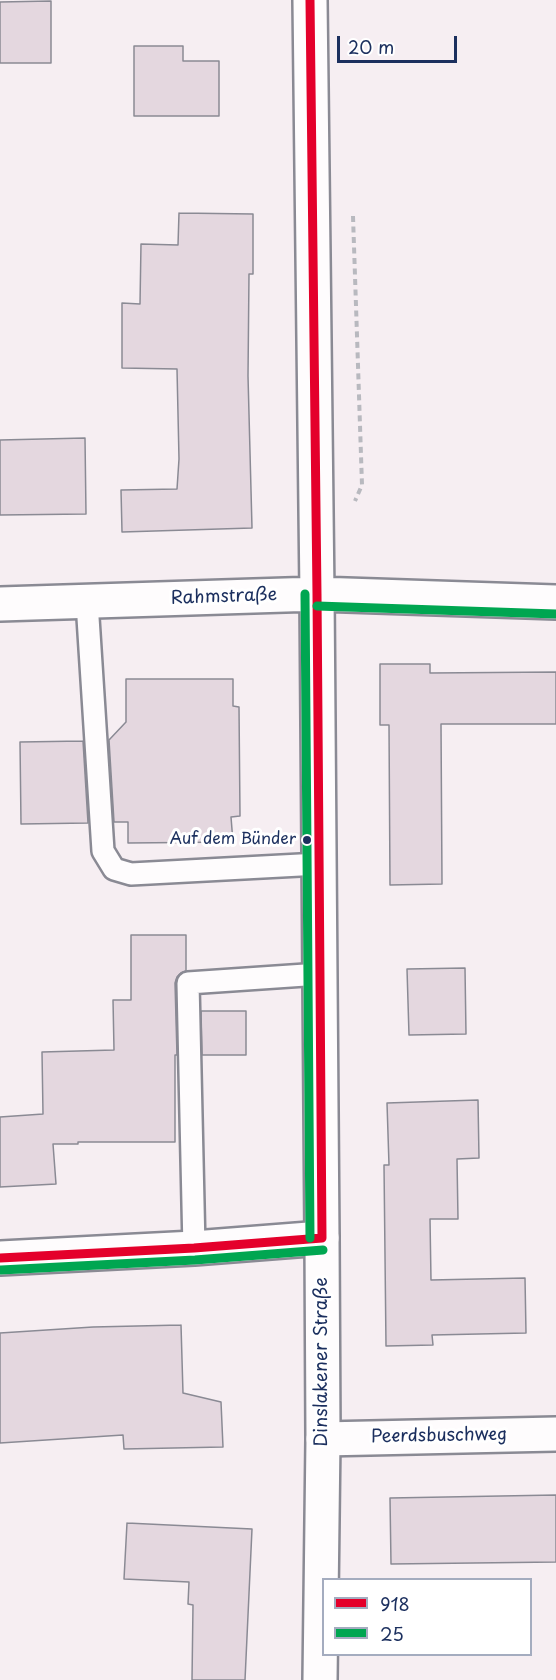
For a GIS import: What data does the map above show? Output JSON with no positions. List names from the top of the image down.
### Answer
{
  "streets": {
    "main road": ["Rahmstraße", "Dinslakener Straße", "Peerdsbuschweg"]
  },
  "crossings": [
    ["Rahmstraße", "Dinslakener Straße"],
    ["Dinslakener Straße", "Peerdsbuschweg"]
  ],
  "places": ["Auf dem Bünder"],
  "lines": ["transit line 918", "transit line 25"],
  "legend": ["918", "25"],
  "scale_bar": "20 m"
}
